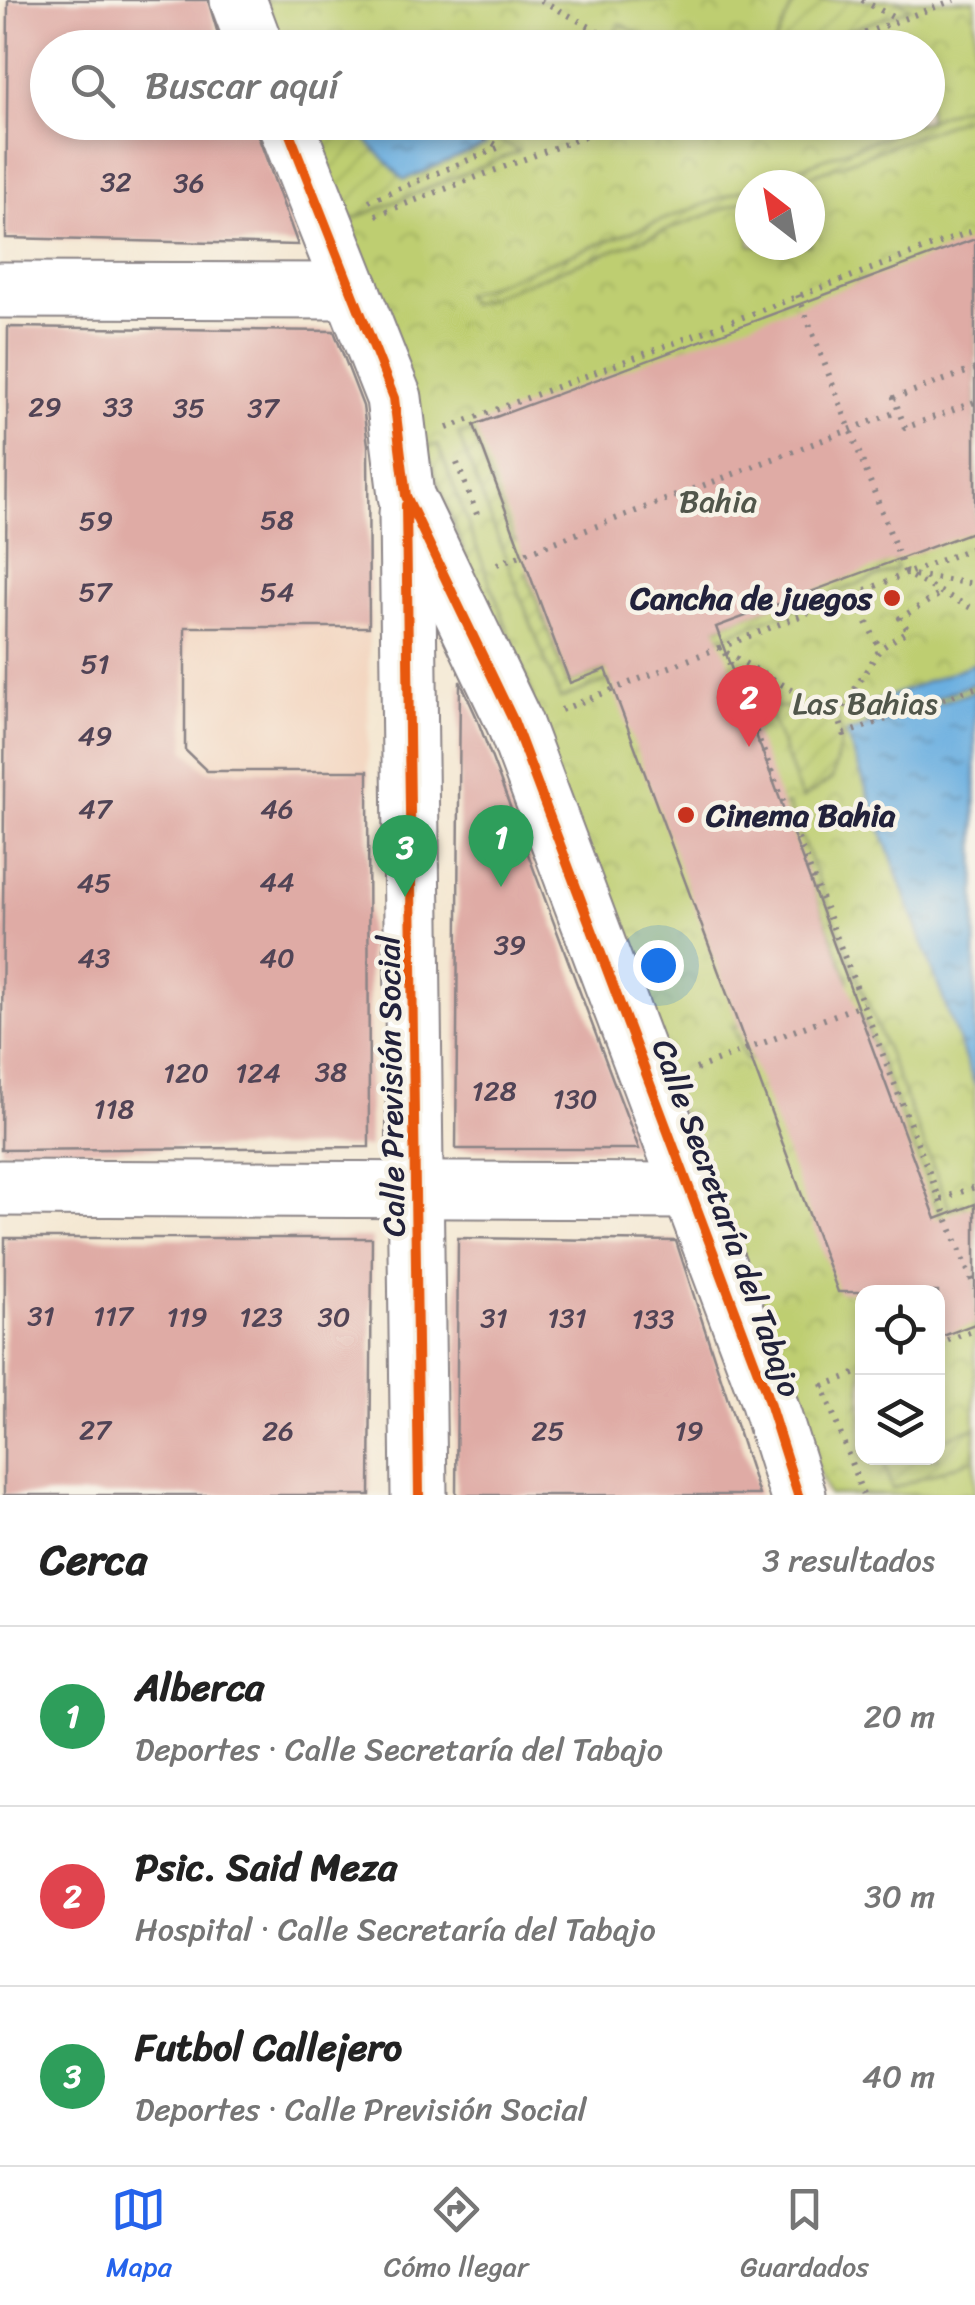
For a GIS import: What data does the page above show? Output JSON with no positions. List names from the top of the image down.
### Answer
{
  "streets": {
    "street": ["Calle Previsión Social", "Calle Secretaría del Tabajo"]
  },
  "crossings": [
    ["Calle Previsión Social", "Calle Secretaría del Tabajo"]
  ],
  "parks": ["Bahia", "Las Bahias"],
  "places": ["Cancha de juegos", "Cinema Bahia"],
  "house_numbers": [
    "32",
    "36",
    "29",
    "33",
    "35",
    "37",
    "58",
    "59",
    "57",
    "54",
    "51",
    "49",
    "47",
    "46",
    "44",
    "45",
    "39",
    "43",
    "40",
    "38",
    "120",
    "124",
    "128",
    "130",
    "118",
    "31",
    "117",
    "119",
    "123",
    "30",
    "31",
    "131",
    "133",
    "27",
    "26",
    "25",
    "19"
  ],
  "north": "top left",
  "page": {
    "search": "Buscar aquí",
    "pins": ["2", "1", "3"],
    "heading": ["Cerca", "3 resultados"],
    "list": [
      {
        "mark": "1",
        "name": "Alberca",
        "note": "Deportes · Calle Secretaría del Tabajo",
        "value": "20 m"
      },
      {
        "mark": "2",
        "name": "Psic. Said Meza",
        "note": "Hospital · Calle Secretaría del Tabajo",
        "value": "30 m"
      },
      {
        "mark": "3",
        "name": "Futbol Callejero",
        "note": "Deportes · Calle Previsión Social",
        "value": "40 m"
      }
    ],
    "nav": ["Mapa", "Cómo llegar", "Guardados"]
  }
}
